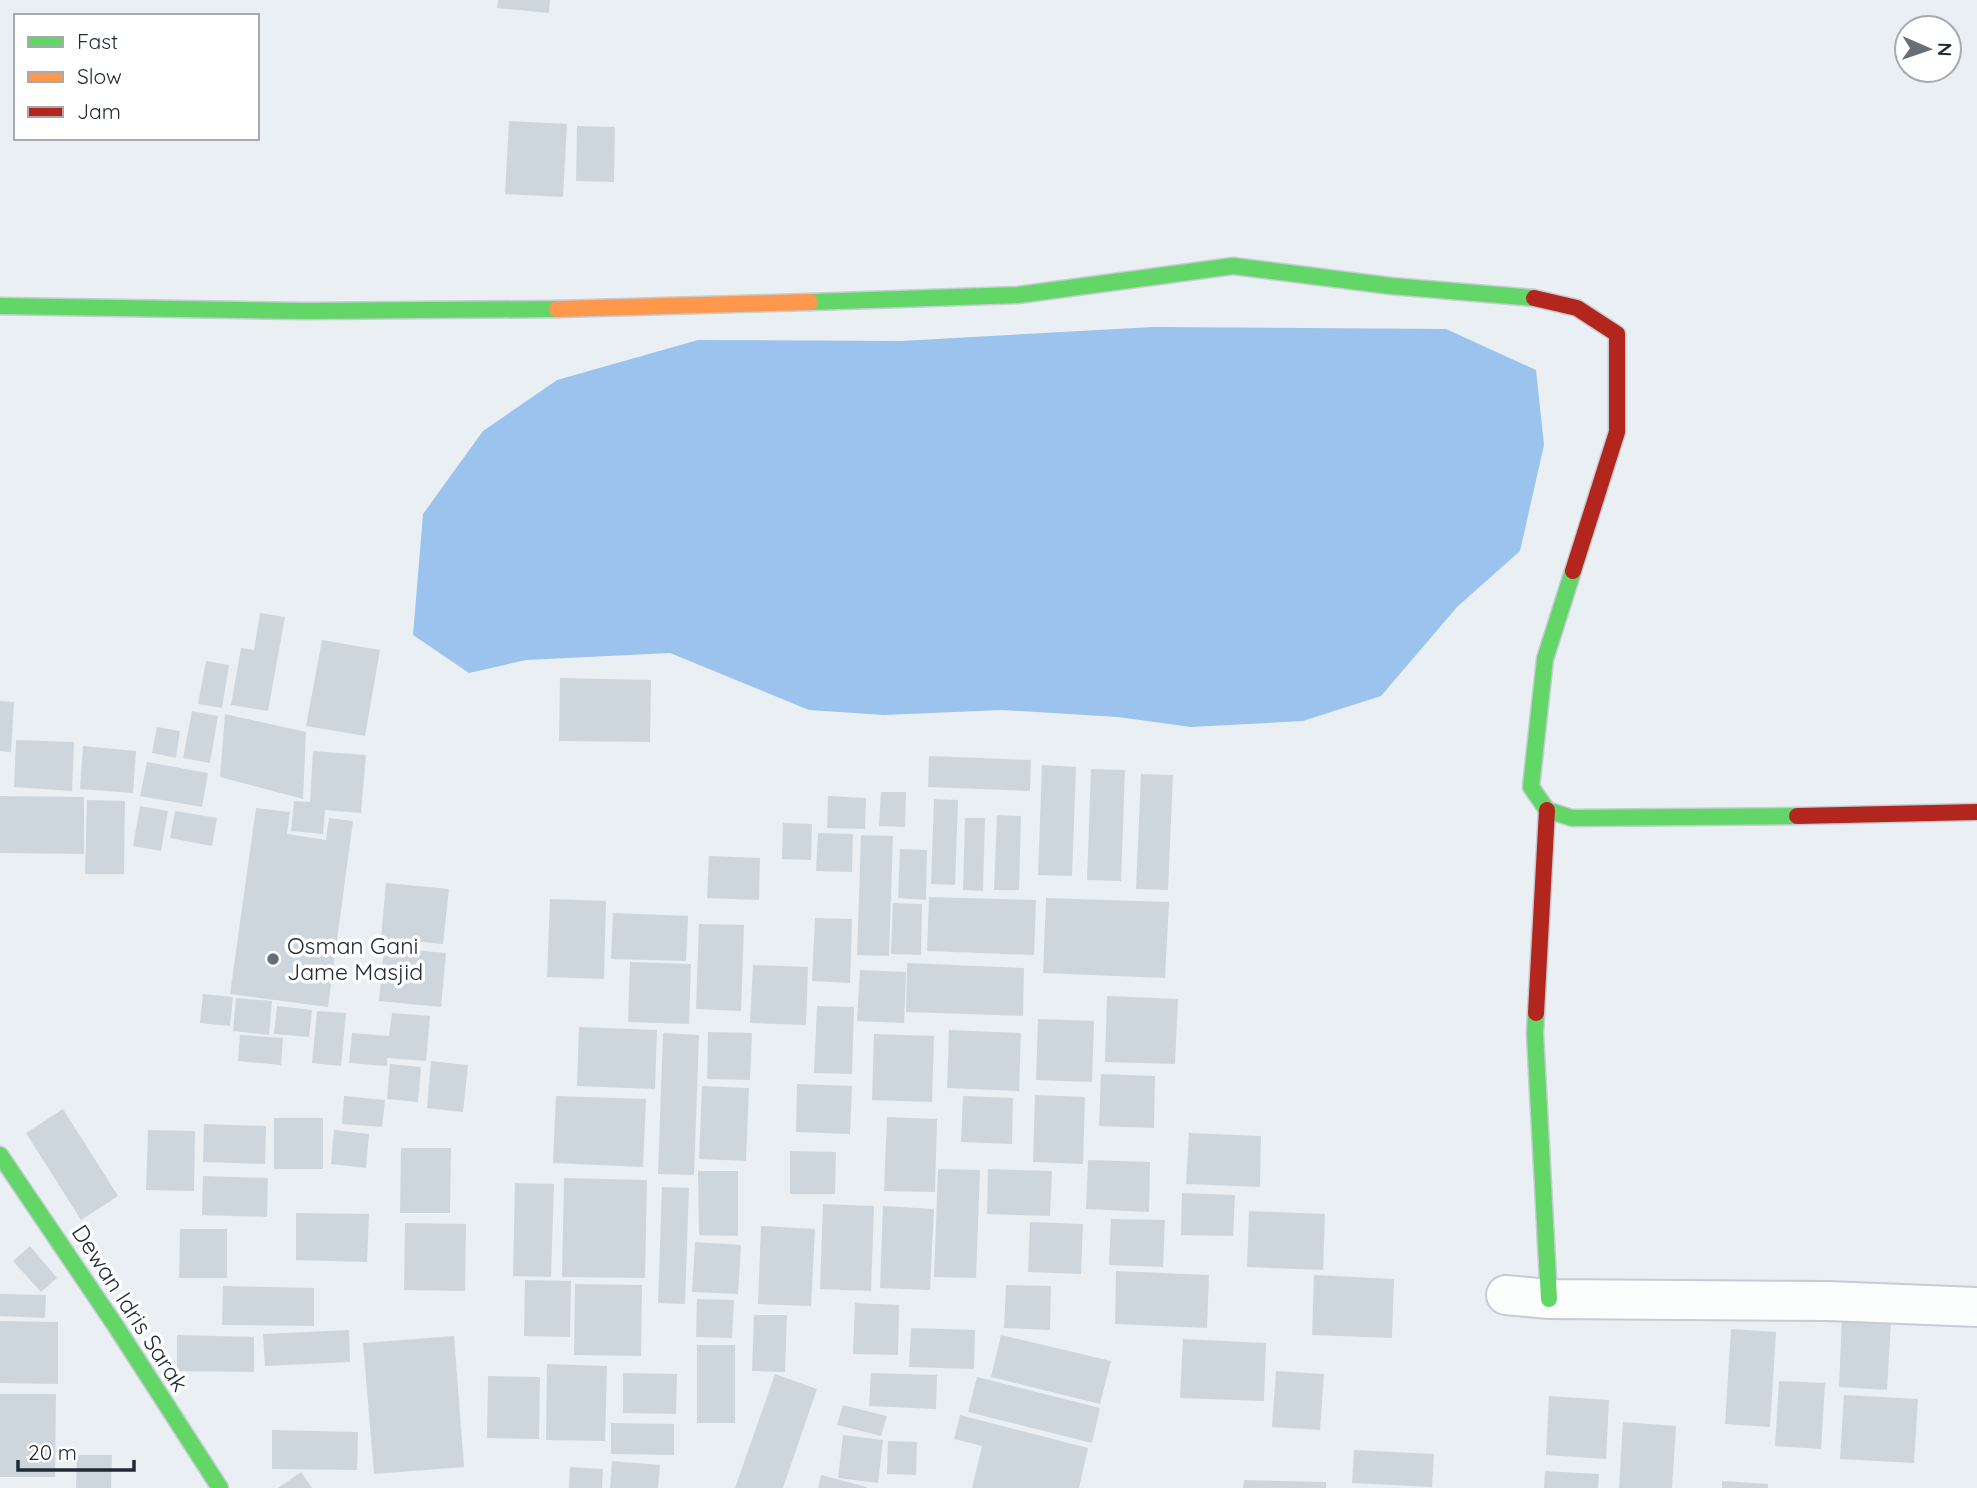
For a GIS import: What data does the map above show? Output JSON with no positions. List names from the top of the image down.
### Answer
{
  "streets": {
    "street": ["Dewan Idris Sarak"]
  },
  "places": ["Osman Gani Jame Masjid"],
  "legend": ["Fast", "Slow", "Jam"],
  "scale_bar": "20 m",
  "north": "right"
}
